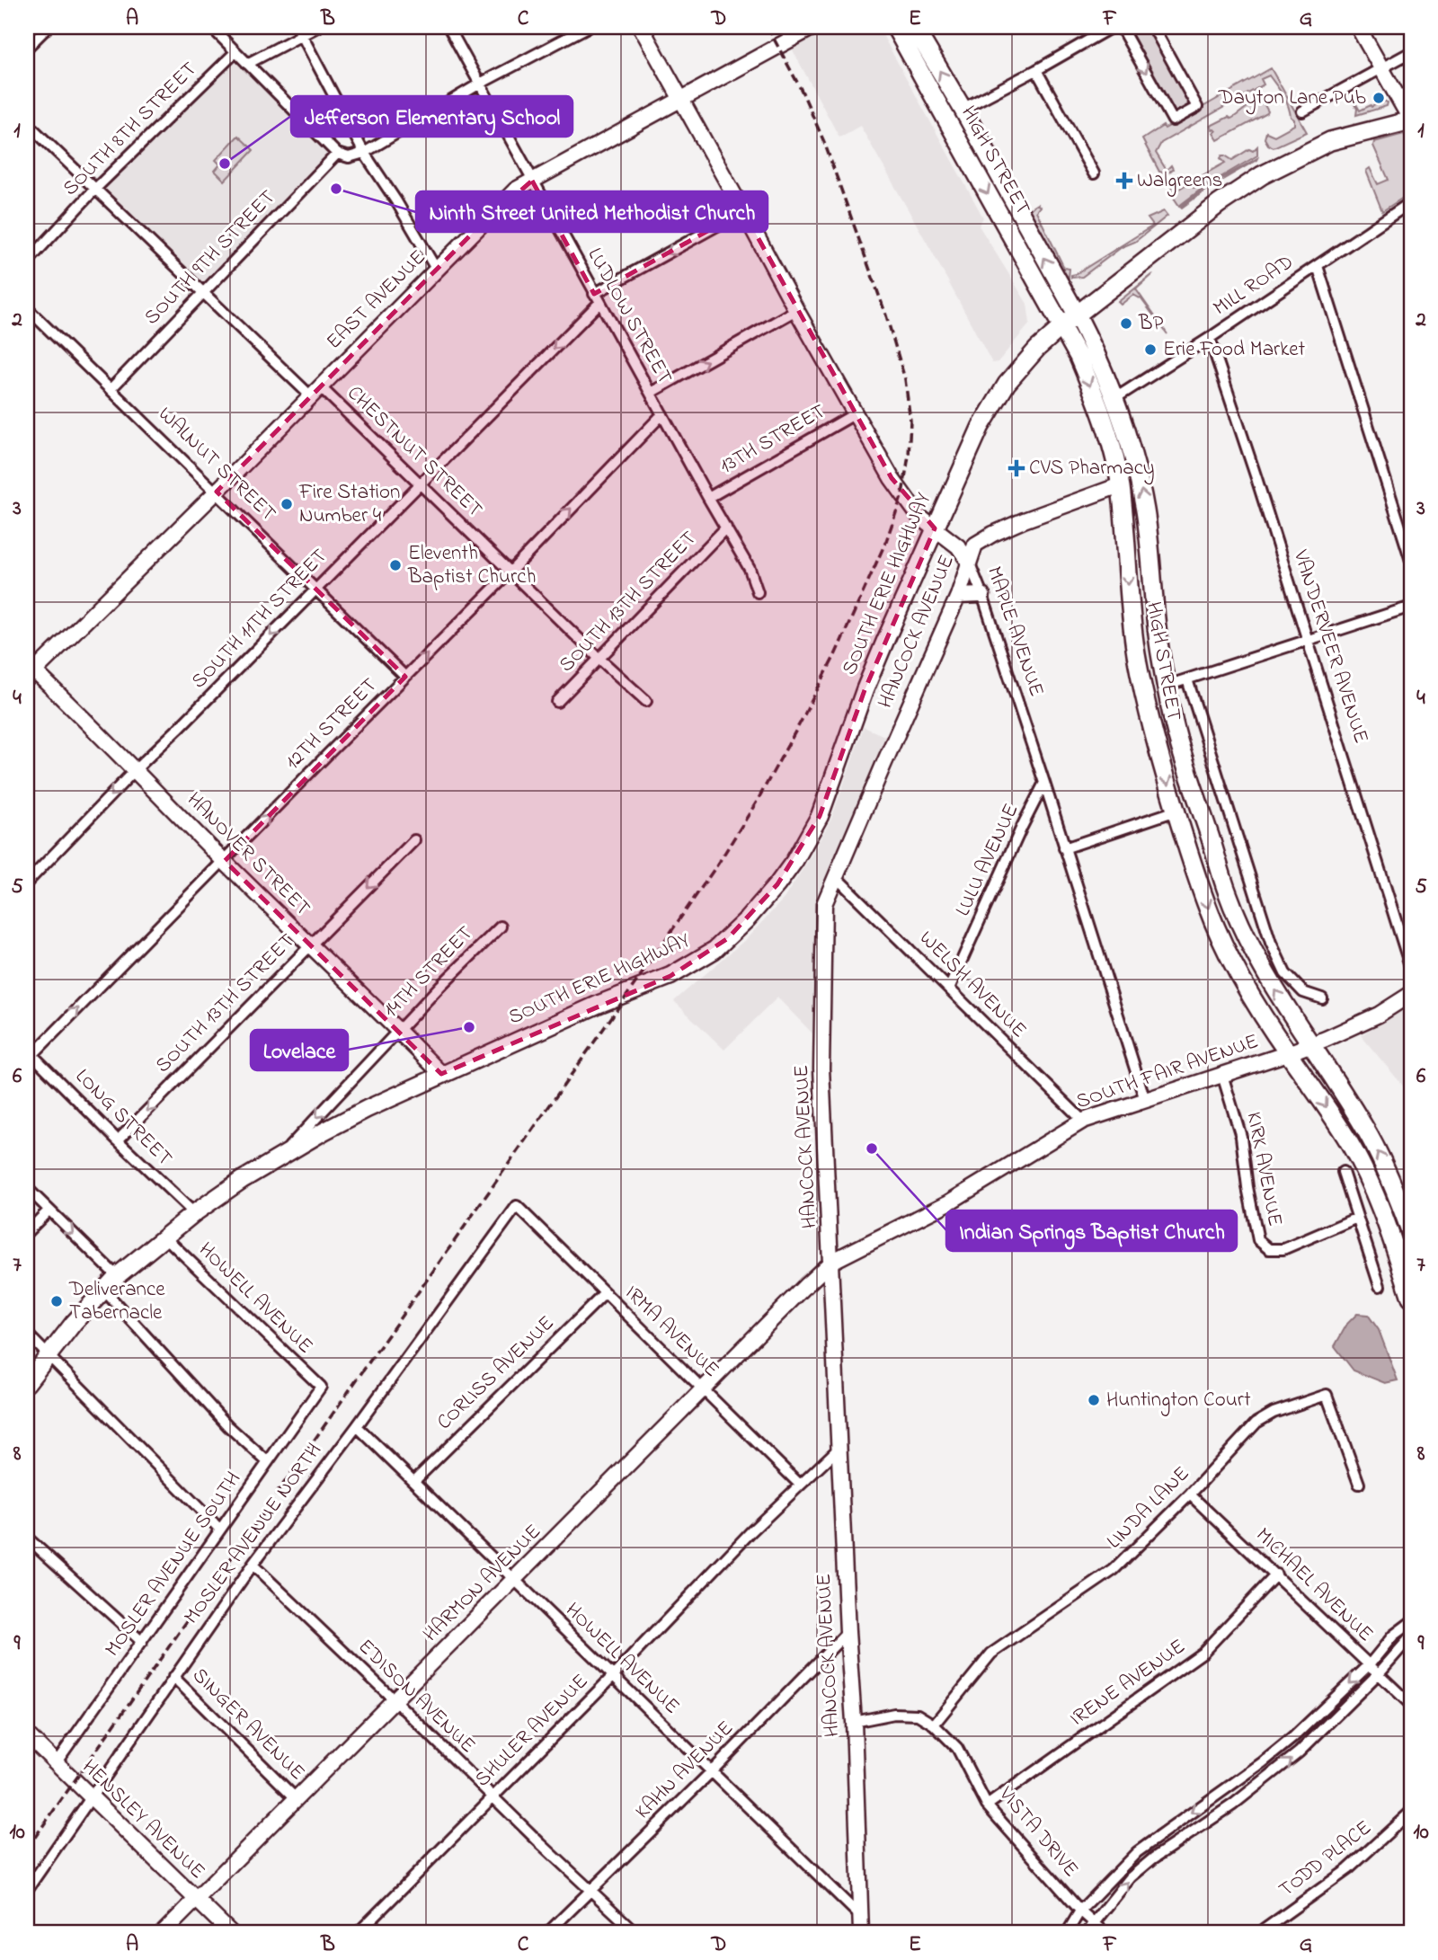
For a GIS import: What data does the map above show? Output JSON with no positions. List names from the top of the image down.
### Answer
{
  "streets": {
    "highway": ["HIGH STREET", "SOUTH ERIE HIGHWAY"],
    "street": [
      "SOUTH 8TH STREET",
      "SOUTH 9TH STREET",
      "MILL ROAD",
      "EAST AVENUE",
      "LUDLOW STREET",
      "13TH STREET",
      "CHESTNUT STREET",
      "WALNUT STREET",
      "SOUTH 13TH STREET",
      "SOUTH 11TH STREET",
      "HANCOCK AVENUE",
      "MAPLE AVENUE",
      "VANDERVEER AVENUE",
      "12TH STREET",
      "HANOVER STREET",
      "LULU AVENUE",
      "14TH STREET",
      "WELSH AVENUE",
      "SOUTH FAIR AVENUE",
      "LONG STREET",
      "KIRK AVENUE",
      "HOWELL AVENUE",
      "IRMA AVENUE",
      "CORLISS AVENUE",
      "LINDA LANE",
      "MOSLER AVENUE NORTH",
      "MOSLER AVENUE SOUTH",
      "HARMON AVENUE",
      "MICHAEL AVENUE",
      "IRENE AVENUE",
      "EDISON AVENUE",
      "SINGER AVENUE",
      "SHULER AVENUE",
      "KAHN AVENUE",
      "HENSLEY AVENUE",
      "VISTA DRIVE",
      "TODD PLACE"
    ]
  },
  "crossings": [
    ["SOUTH 8TH STREET", "CHESTNUT STREET"],
    ["HIGH STREET", "MILL ROAD"],
    ["HIGH STREET", "SOUTH ERIE HIGHWAY"],
    ["HIGH STREET", "HANCOCK AVENUE"],
    ["HIGH STREET", "SOUTH FAIR AVENUE"],
    ["SOUTH 9TH STREET", "CHESTNUT STREET"],
    ["SOUTH 9TH STREET", "WALNUT STREET"],
    ["MILL ROAD", "VANDERVEER AVENUE"],
    ["EAST AVENUE", "LUDLOW STREET"],
    ["EAST AVENUE", "CHESTNUT STREET"],
    ["EAST AVENUE", "WALNUT STREET"],
    ["EAST AVENUE", "MAPLE AVENUE"],
    ["EAST AVENUE", "HANOVER STREET"],
    ["LUDLOW STREET", "13TH STREET"],
    ["LUDLOW STREET", "SOUTH 13TH STREET"],
    ["LUDLOW STREET", "SOUTH 11TH STREET"],
    ["LUDLOW STREET", "12TH STREET"],
    ["13TH STREET", "MAPLE AVENUE"],
    ["CHESTNUT STREET", "SOUTH 13TH STREET"],
    ["CHESTNUT STREET", "SOUTH 11TH STREET"],
    ["CHESTNUT STREET", "12TH STREET"],
    ["WALNUT STREET", "SOUTH 11TH STREET"],
    ["WALNUT STREET", "12TH STREET"],
    ["SOUTH ERIE HIGHWAY", "MAPLE AVENUE"],
    ["SOUTH ERIE HIGHWAY", "HANOVER STREET"],
    ["SOUTH ERIE HIGHWAY", "14TH STREET"],
    ["SOUTH ERIE HIGHWAY", "LONG STREET"],
    ["SOUTH ERIE HIGHWAY", "HOWELL AVENUE"],
    ["SOUTH 13TH STREET", "HANOVER STREET"],
    ["SOUTH 13TH STREET", "LONG STREET"],
    ["SOUTH 11TH STREET", "MAPLE AVENUE"],
    ["SOUTH 11TH STREET", "HANOVER STREET"],
    ["HANCOCK AVENUE", "MAPLE AVENUE"],
    ["HANCOCK AVENUE", "WELSH AVENUE"],
    ["HANCOCK AVENUE", "SOUTH FAIR AVENUE"],
    ["HANCOCK AVENUE", "HOWELL AVENUE"],
    ["HANCOCK AVENUE", "HARMON AVENUE"],
    ["HANCOCK AVENUE", "SHULER AVENUE"],
    ["HANCOCK AVENUE", "KAHN AVENUE"],
    ["HANCOCK AVENUE", "VISTA DRIVE"],
    ["MAPLE AVENUE", "LULU AVENUE"],
    ["MAPLE AVENUE", "SOUTH FAIR AVENUE"],
    ["12TH STREET", "HANOVER STREET"],
    ["12TH STREET", "LONG STREET"],
    ["HANOVER STREET", "14TH STREET"],
    ["LULU AVENUE", "WELSH AVENUE"],
    ["WELSH AVENUE", "SOUTH FAIR AVENUE"],
    ["SOUTH FAIR AVENUE", "KIRK AVENUE"],
    ["SOUTH FAIR AVENUE", "HARMON AVENUE"],
    ["HOWELL AVENUE", "CORLISS AVENUE"],
    ["HOWELL AVENUE", "MOSLER AVENUE NORTH"],
    ["HOWELL AVENUE", "MOSLER AVENUE SOUTH"],
    ["HOWELL AVENUE", "HARMON AVENUE"],
    ["HOWELL AVENUE", "SHULER AVENUE"],
    ["HOWELL AVENUE", "KAHN AVENUE"],
    ["IRMA AVENUE", "CORLISS AVENUE"],
    ["IRMA AVENUE", "MOSLER AVENUE NORTH"],
    ["IRMA AVENUE", "HARMON AVENUE"],
    ["IRMA AVENUE", "SHULER AVENUE"],
    ["LINDA LANE", "MICHAEL AVENUE"],
    ["LINDA LANE", "VISTA DRIVE"],
    ["MOSLER AVENUE NORTH", "EDISON AVENUE"],
    ["MOSLER AVENUE NORTH", "SINGER AVENUE"],
    ["MOSLER AVENUE NORTH", "HENSLEY AVENUE"],
    ["MOSLER AVENUE SOUTH", "HENSLEY AVENUE"],
    ["HARMON AVENUE", "EDISON AVENUE"],
    ["HARMON AVENUE", "SINGER AVENUE"],
    ["HARMON AVENUE", "HENSLEY AVENUE"],
    ["MICHAEL AVENUE", "IRENE AVENUE"],
    ["IRENE AVENUE", "VISTA DRIVE"],
    ["EDISON AVENUE", "SHULER AVENUE"],
    ["EDISON AVENUE", "KAHN AVENUE"]
  ],
  "one_way": [
    "SOUTH 13TH STREET",
    "SOUTH 11TH STREET",
    "12TH STREET",
    "14TH STREET"
  ],
  "places": {
    "other": [
      "Dayton Lane Pub",
      "Jefferson Elementary School",
      "Ninth Street United Methodist Church",
      "BP",
      "Erie Food Market",
      "Fire Station Number 4",
      "Eleventh Baptist Church",
      "Lovelace",
      "Indian Springs Baptist Church",
      "Deliverance Tabernacle",
      "Huntington Court"
    ],
    "health": ["Walgreens", "CVS Pharmacy"]
  },
  "grid": {
    "columns": [
      "A",
      "B",
      "C",
      "D",
      "E",
      "F",
      "G"
    ],
    "rows": [
      "1",
      "2",
      "3",
      "4",
      "5",
      "6",
      "7",
      "8",
      "9",
      "10"
    ]
  }
}
